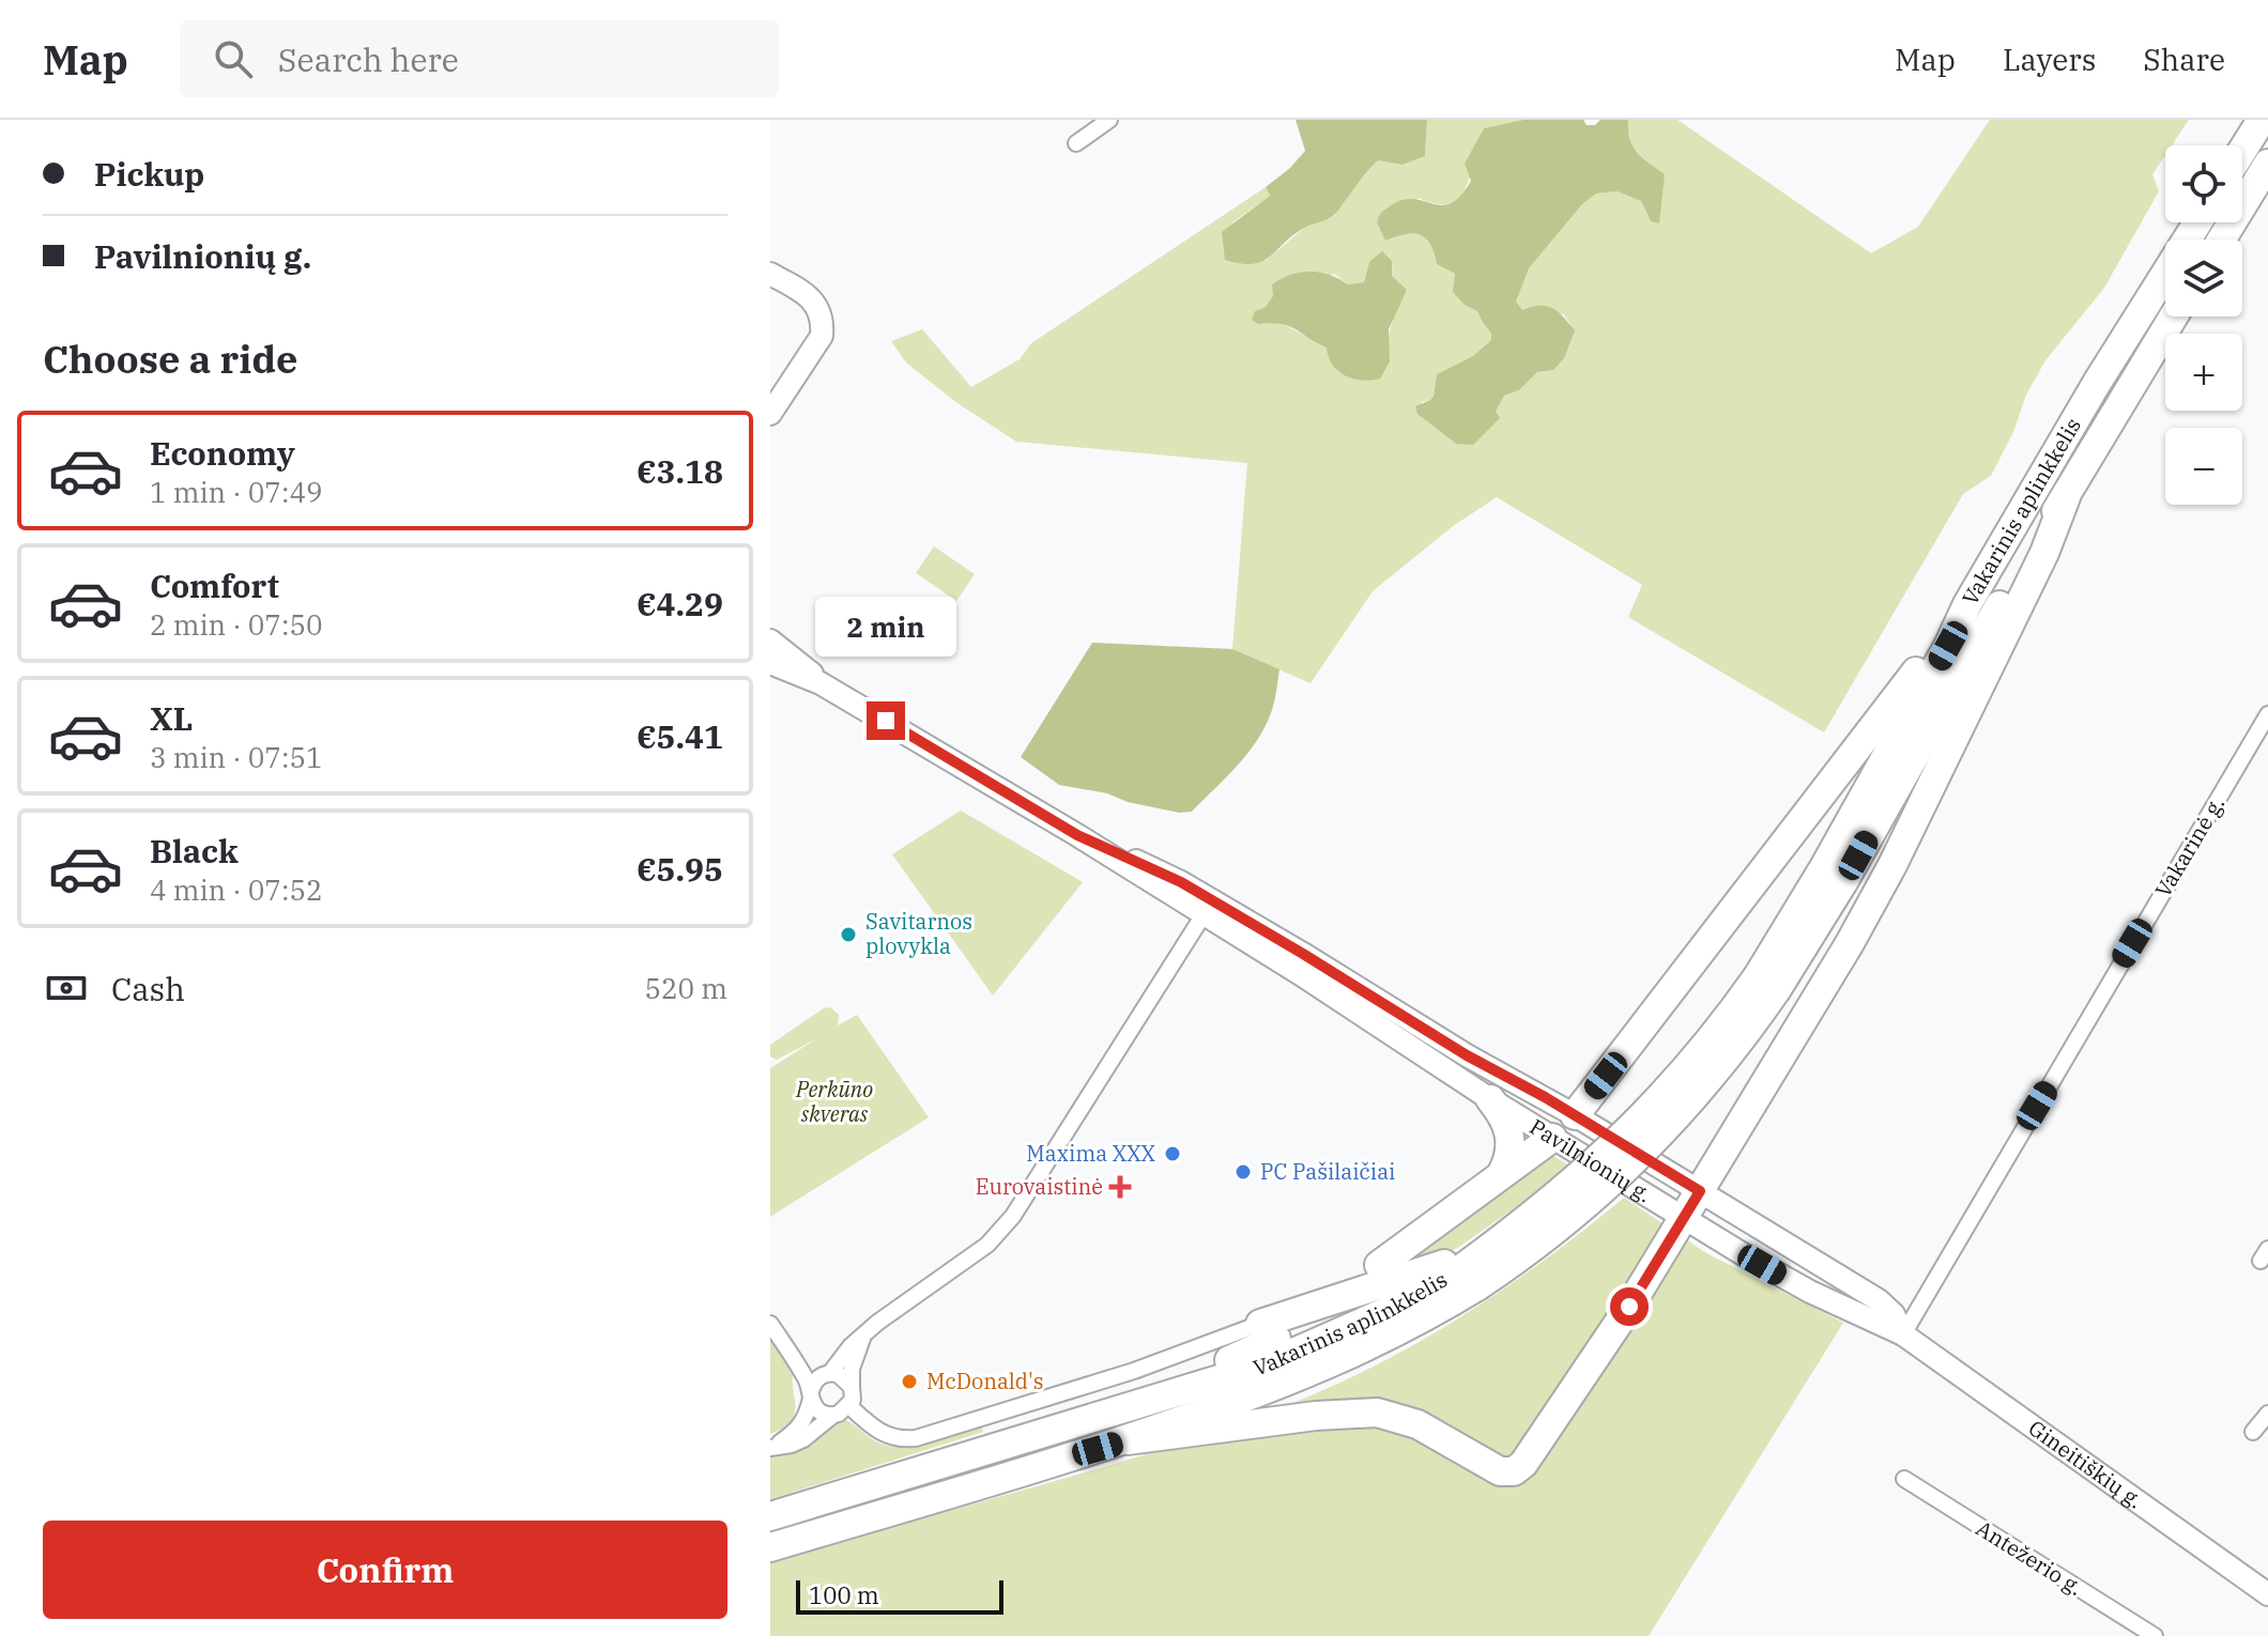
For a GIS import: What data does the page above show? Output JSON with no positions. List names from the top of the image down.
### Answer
{
  "streets": {
    "highway": ["Vakarinis aplinkkelis"],
    "street": [
      "Vakarinė g.",
      "Pavilnionių g.",
      "Gineitiškių g.",
      "Antežerio g."
    ]
  },
  "crossings": [
    ["Vakarinė g.", "Pavilnionių g."],
    ["Vakarinė g.", "Gineitiškių g."],
    ["Pavilnionių g.", "Gineitiškių g."]
  ],
  "parks": ["Perkūno skveras"],
  "places": {
    "other": [
      "Savitarnos plovykla",
      "Maxima XXX",
      "PC Pašilaičiai",
      "McDonald's"
    ],
    "health": ["Eurovaistinė"]
  },
  "scale_bar": "100 m",
  "page": {
    "header": "Map",
    "search": "Search here",
    "nav": ["Map", "Layers", "Share"],
    "banner": ["Pickup", "Pavilnionių g."],
    "map_buttons": ["+", "−"],
    "heading": "Choose a ride",
    "list": [
      {
        "name": "Economy",
        "note": "1 min · 07:49",
        "value": "€3.18"
      },
      {
        "name": "Comfort",
        "note": "2 min · 07:50",
        "value": "€4.29"
      },
      {
        "name": "XL",
        "note": "3 min · 07:51",
        "value": "€5.41"
      },
      {
        "name": "Black",
        "note": "4 min · 07:52",
        "value": "€5.95"
      }
    ],
    "bubble": "2 min",
    "pay": ["Cash", "520 m"],
    "buttons": "Confirm",
    "scale": "100 m"
  }
}
